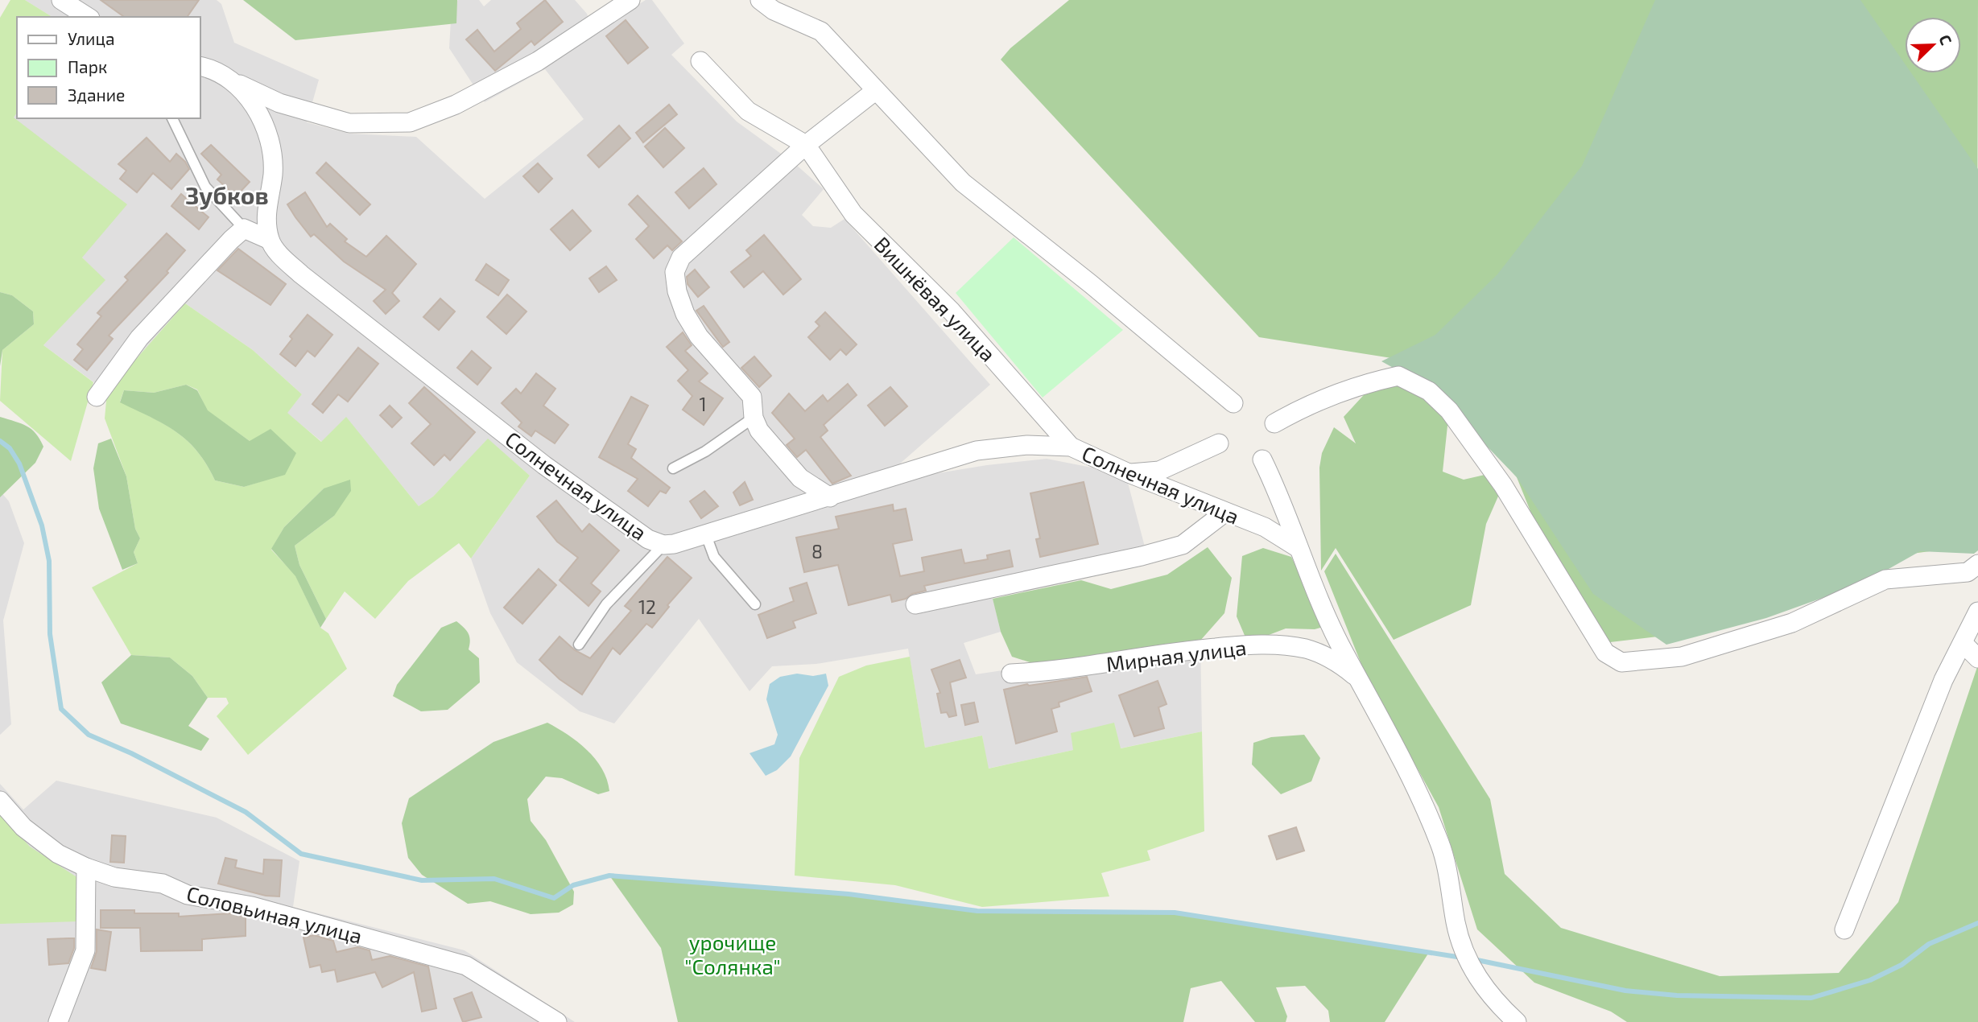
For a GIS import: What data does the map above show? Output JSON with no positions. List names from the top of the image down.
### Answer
{
  "streets": {
    "street": [
      "Вишнёвая улица",
      "Солнечная улица",
      "Мирная улица",
      "Соловьиная улица"
    ]
  },
  "crossings": [
    ["Вишнёвая улица", "Солнечная улица"]
  ],
  "districts": ["Зубков"],
  "parks": ["урочище \"Солянка\""],
  "house_numbers": ["1", "8", "12"],
  "legend": ["Улица", "Парк", "Здание"],
  "north": "top right"
}
